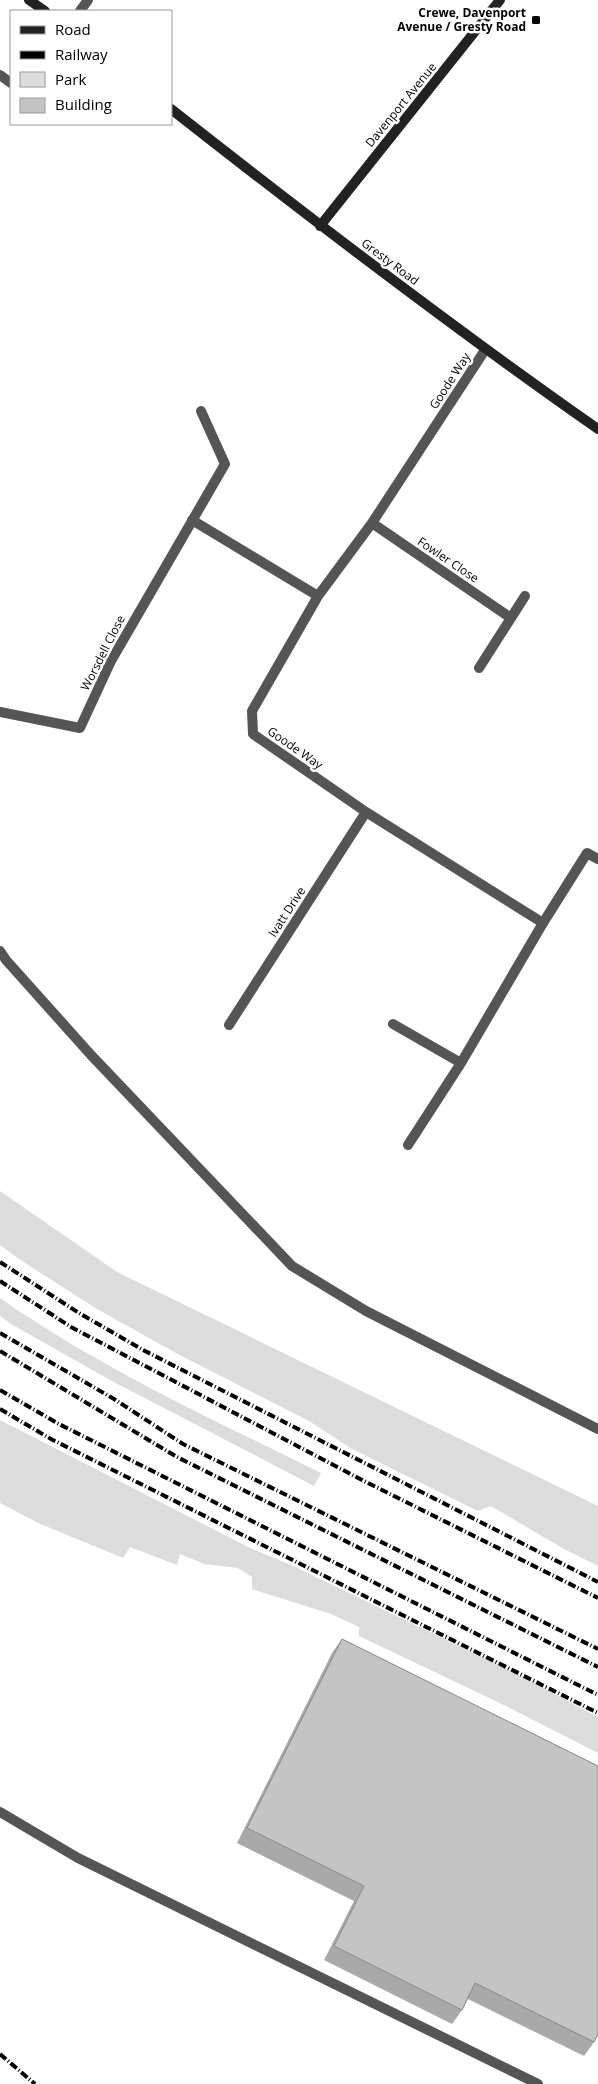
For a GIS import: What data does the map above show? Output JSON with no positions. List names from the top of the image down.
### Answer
{
  "streets": {
    "main road": ["Davenport Avenue", "Gresty Road"],
    "street": [
      "Goode Way",
      "Fowler Close",
      "Worsdell Close",
      "Ivatt Drive"
    ]
  },
  "crossings": [
    ["Davenport Avenue", "Gresty Road"],
    ["Gresty Road", "Goode Way"],
    ["Goode Way", "Fowler Close"],
    ["Goode Way", "Ivatt Drive"]
  ],
  "places": {
    "transit": ["Crewe, Davenport Avenue / Gresty Road"]
  },
  "legend": [
    "Road",
    "Railway",
    "Park",
    "Building"
  ]
}
